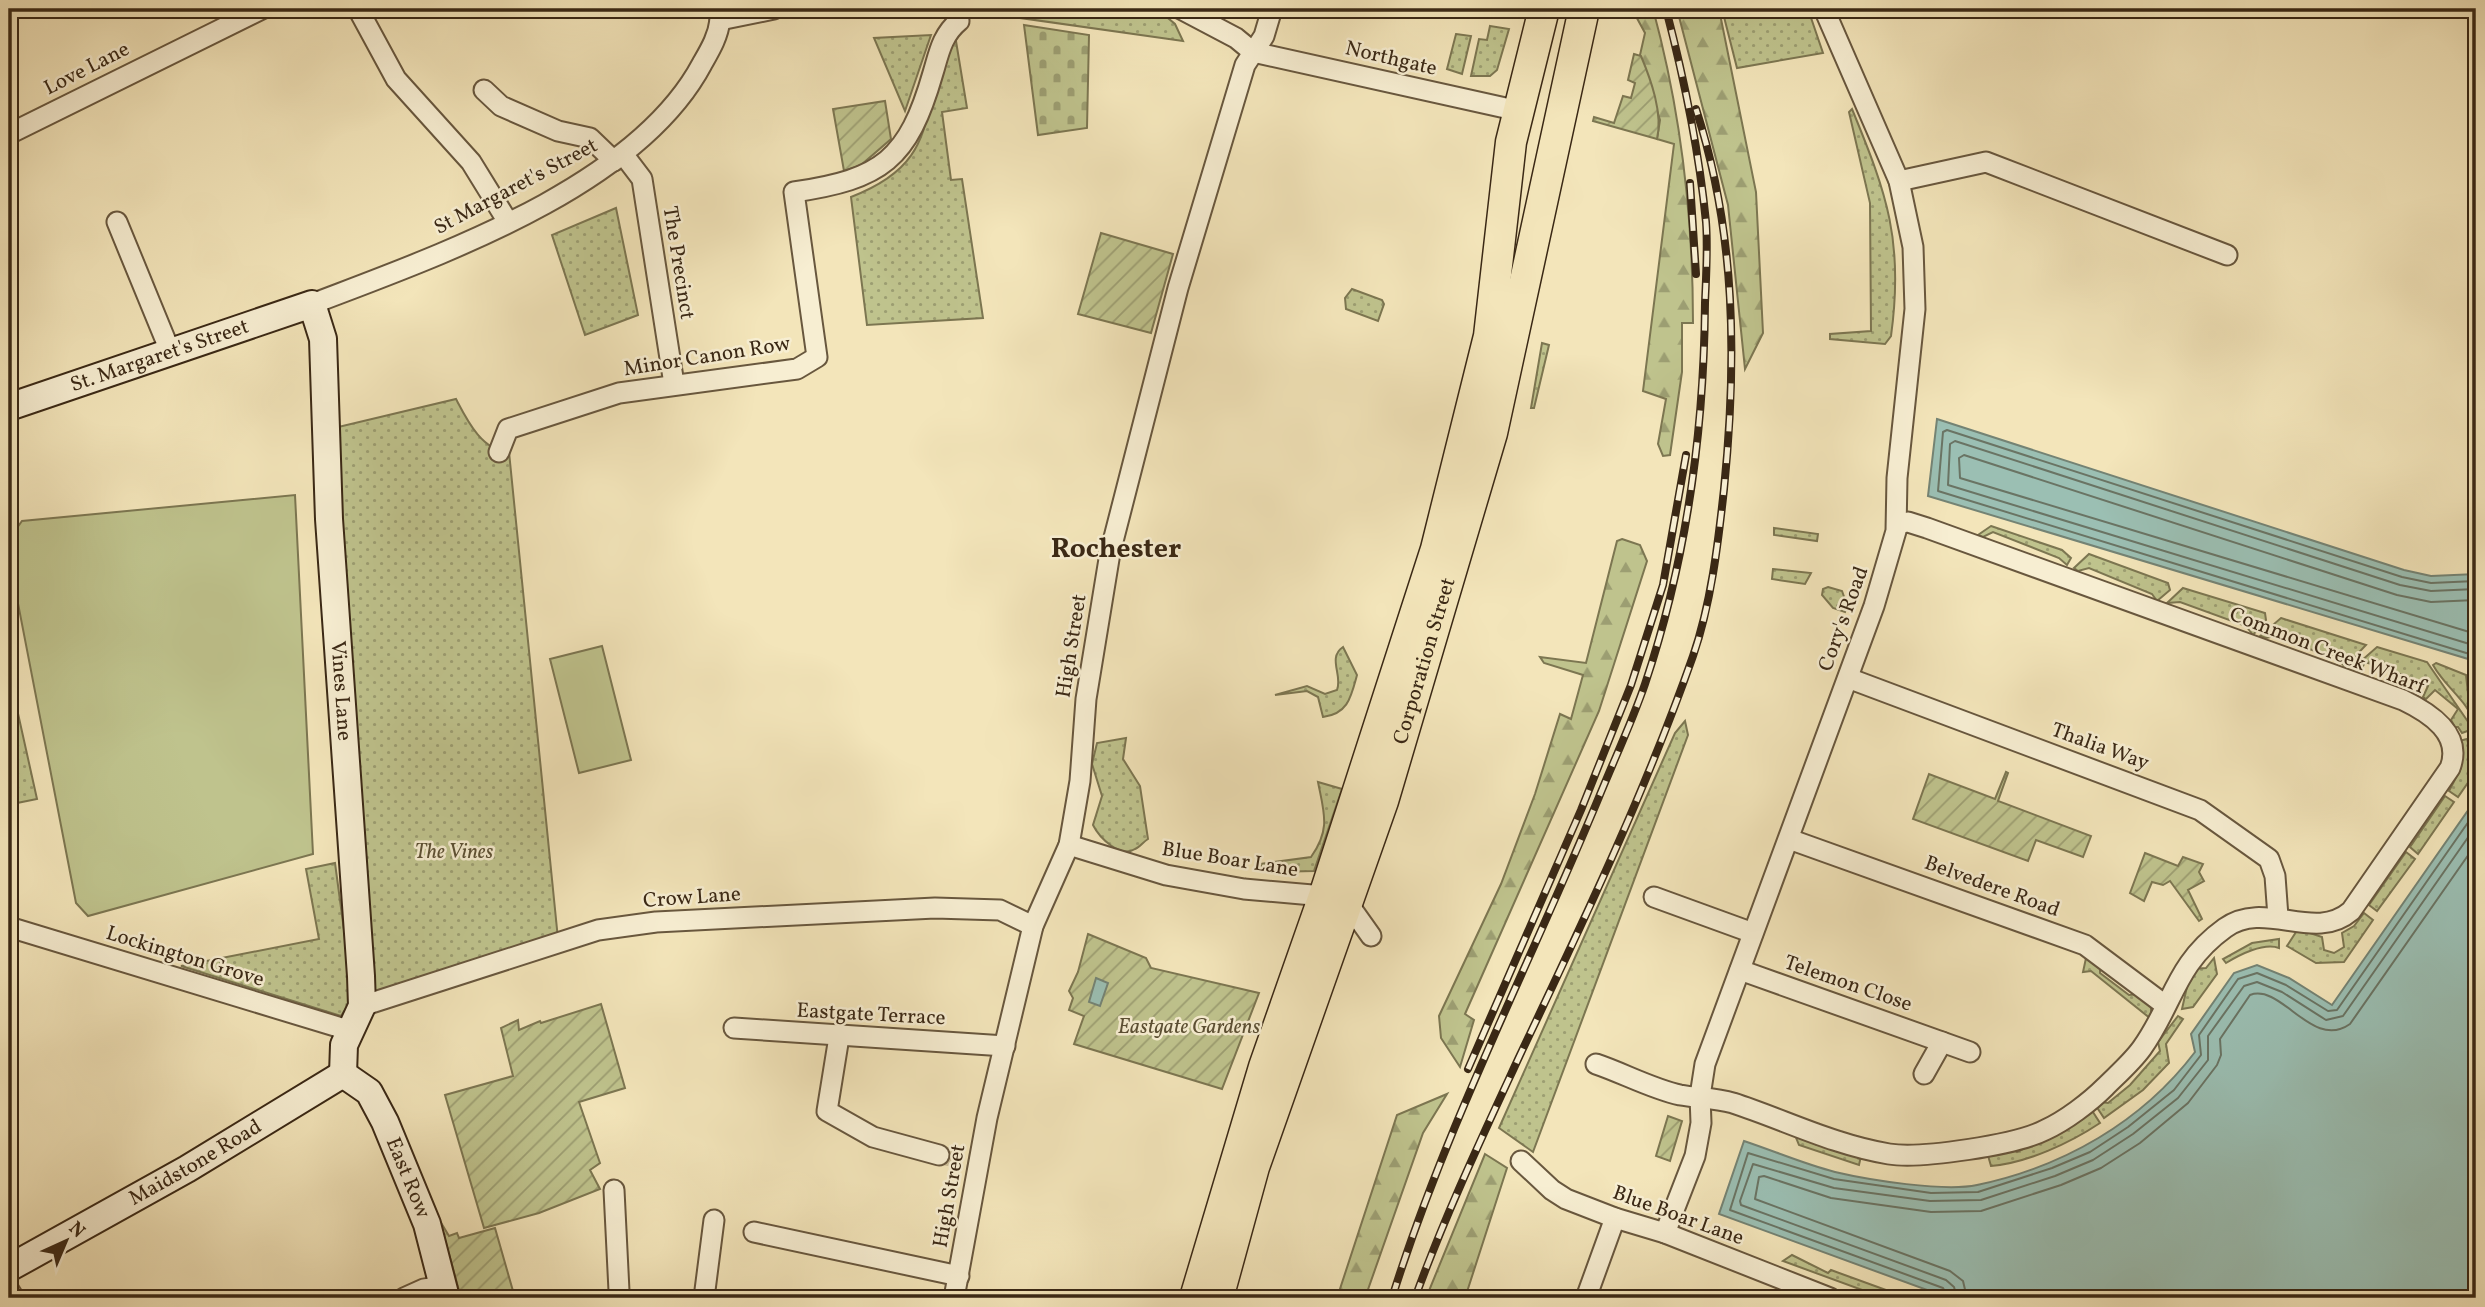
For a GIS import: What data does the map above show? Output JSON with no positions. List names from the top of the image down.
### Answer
{
  "streets": {
    "main road": ["Corporation Street"],
    "street": [
      "Northgate",
      "Love Lane",
      "St Margaret's Street",
      "The Precinct",
      "St. Margaret's Street",
      "Minor Canon Row",
      "Cory's Road",
      "High Street",
      "Common Creek Wharf",
      "Vines Lane",
      "Thalia Way",
      "Blue Boar Lane",
      "Belvedere Road",
      "Crow Lane",
      "Lockington Grove",
      "Telemon Close",
      "Eastgate Terrace",
      "Maidstone Road",
      "East Row"
    ]
  },
  "crossings": [
    ["Northgate", "High Street"],
    ["Northgate", "Corporation Street"],
    ["St Margaret's Street", "The Precinct"],
    ["St Margaret's Street", "St. Margaret's Street"],
    ["St Margaret's Street", "Vines Lane"],
    ["The Precinct", "Minor Canon Row"],
    ["St. Margaret's Street", "Vines Lane"],
    ["Cory's Road", "Common Creek Wharf"],
    ["Cory's Road", "Thalia Way"],
    ["Cory's Road", "Blue Boar Lane"],
    ["Cory's Road", "Belvedere Road"],
    ["Cory's Road", "Telemon Close"],
    ["High Street", "Blue Boar Lane"],
    ["High Street", "Crow Lane"],
    ["High Street", "Eastgate Terrace"],
    ["Common Creek Wharf", "Thalia Way"],
    ["Common Creek Wharf", "Belvedere Road"],
    ["Corporation Street", "Blue Boar Lane"],
    ["Vines Lane", "Crow Lane"],
    ["Maidstone Road", "East Row"]
  ],
  "districts": ["Rochester"],
  "parks": ["The Vines", "Eastgate Gardens"],
  "north": "top right"
}
